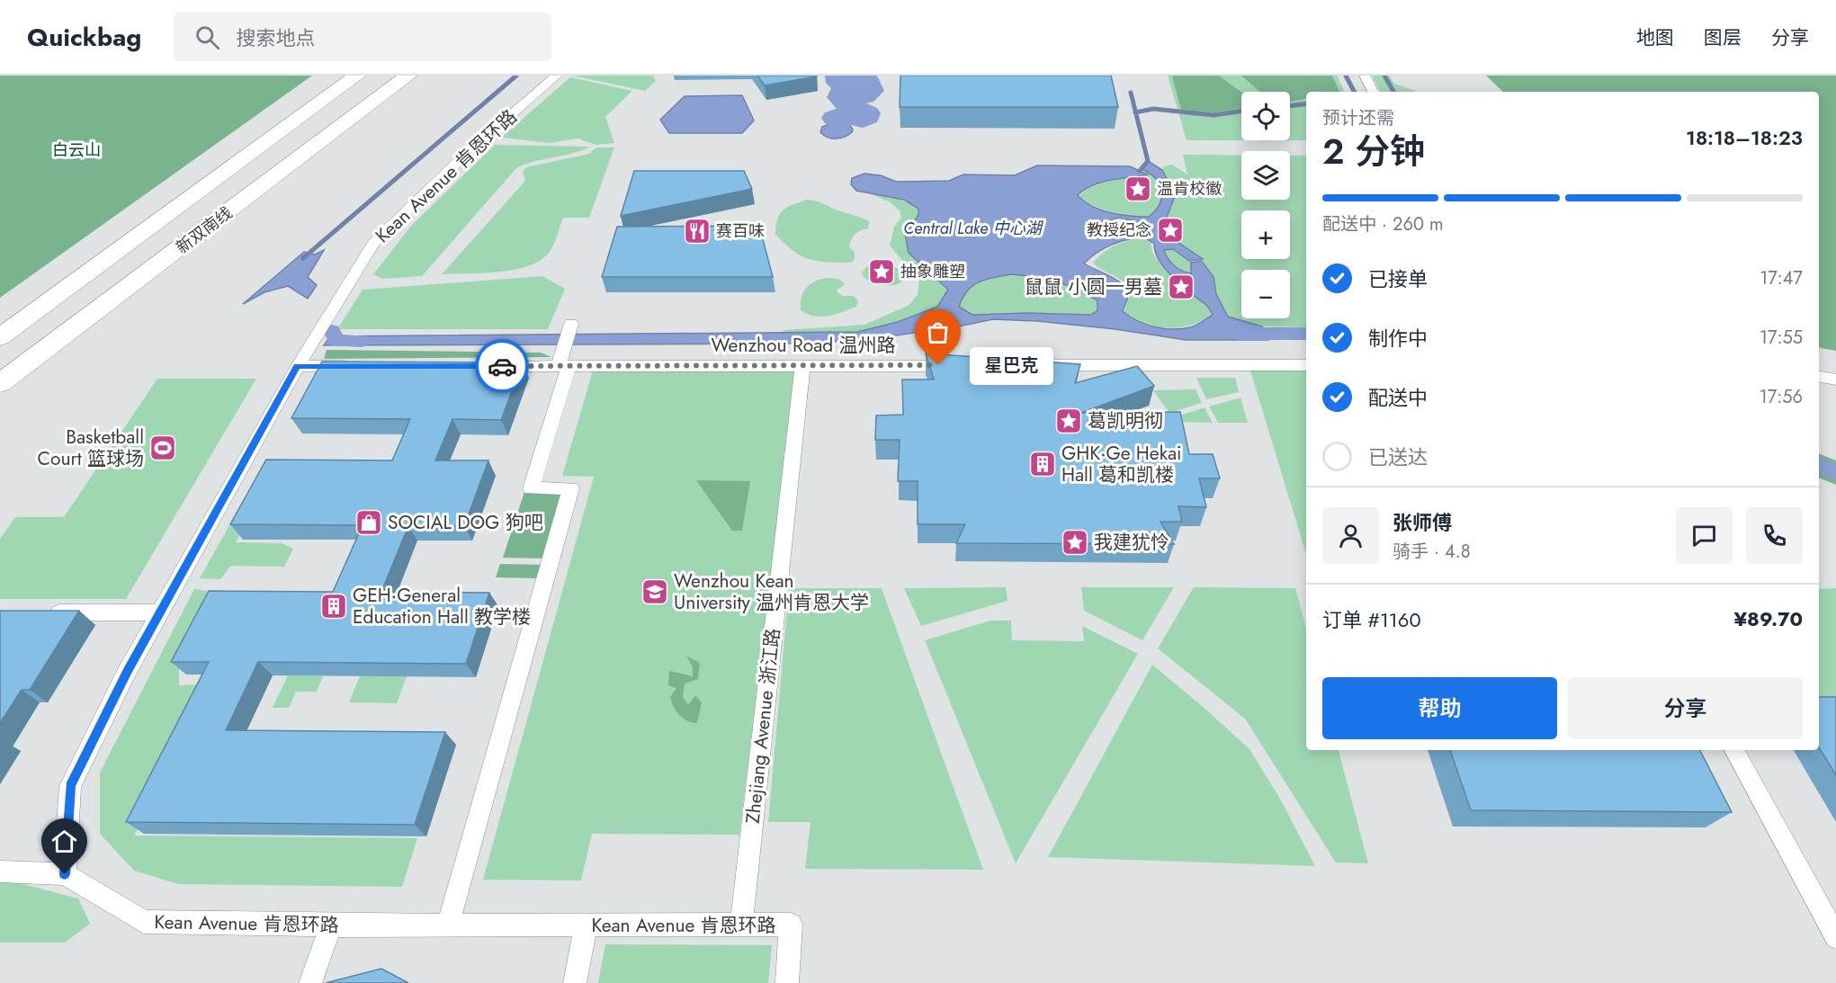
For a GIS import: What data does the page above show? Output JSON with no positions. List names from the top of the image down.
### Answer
{
  "streets": {
    "main road": ["新双南线"],
    "street": ["Kean Avenue 肯恩环路", "Wenzhou Road 温州路", "Zhejiang Avenue 浙江路"]
  },
  "crossings": [
    ["Kean Avenue 肯恩环路", "Zhejiang Avenue 浙江路"],
    ["Wenzhou Road 温州路", "Zhejiang Avenue 浙江路"]
  ],
  "water": ["Central Lake 中心湖"],
  "parks": ["白云山"],
  "places": {
    "place": [
      "温肯校徽",
      "教授纪念",
      "抽象雕塑",
      "鼠鼠 小圆一男墓",
      "葛凯明彻",
      "我建犹怜"
    ],
    "restaurant": ["赛百味"],
    "other": ["星巴克"],
    "sports": ["Basketball Court 篮球场"],
    "building": ["GHK·Ge Hekai Hall 葛和凯楼", "GEH·General Education Hall 教学楼"],
    "shop": ["SOCIAL DOG 狗吧"],
    "school or university": ["Wenzhou Kean University 温州肯恩大学"]
  },
  "page": {
    "header": "Quickbag",
    "search": "搜索地点",
    "nav": ["地图", "图层", "分享"],
    "map_buttons": ["+", "−"],
    "heading": ["2 分钟", "预计还需", "18:18–18:23"],
    "panel": [
      "张师傅",
      "骑手 · 4.8",
      "订单 #1160",
      "¥89.70"
    ],
    "bar": "配送中 · 260 m",
    "list": [
      ["已接单", "17:47"],
      ["制作中", "17:55"],
      ["配送中", "17:56"],
      "已送达"
    ],
    "bubble": "星巴克",
    "buttons": ["帮助", "分享"]
  }
}
